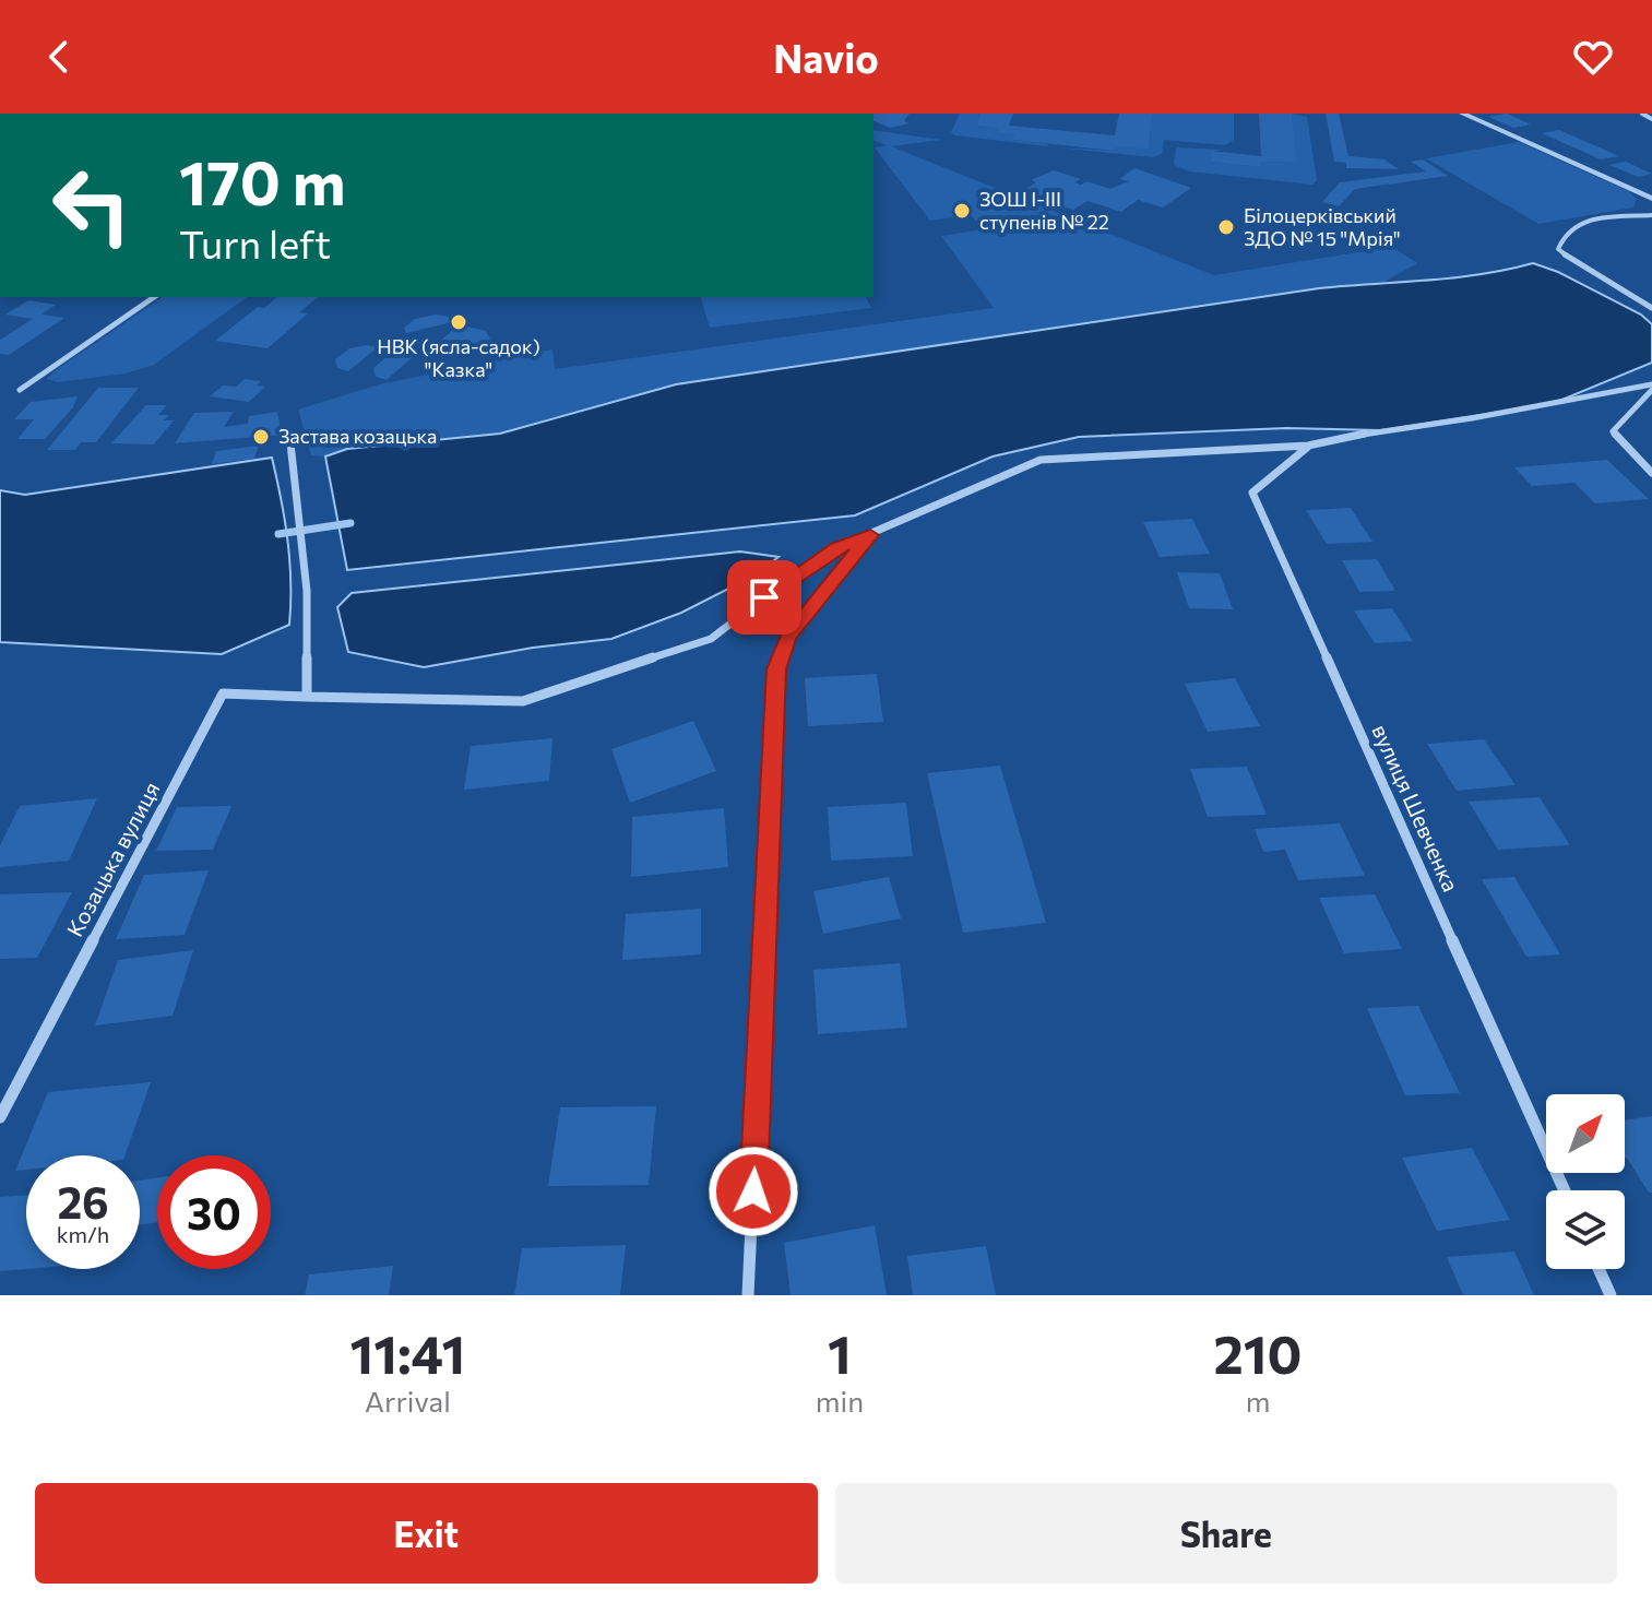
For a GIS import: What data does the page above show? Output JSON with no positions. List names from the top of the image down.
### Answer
{
  "streets": {
    "street": ["вулиця Шевченка", "Козацька вулиця"]
  },
  "places": [
    "ЗОШ І-ІІІ ступенів № 22",
    "Білоцерківський ЗДО № 15 \"Мрія\"",
    "НВК (ясла-садок) \"Казка\"",
    "Застава козацька"
  ],
  "north": "top right",
  "page": {
    "header": "Navio",
    "turn": ["170 m", "Turn left"],
    "speed": "26 km/h",
    "limit": "30",
    "eta": [
      "11:41",
      "Arrival",
      "1",
      "min",
      "210",
      "m"
    ],
    "buttons": ["Exit", "Share"]
  }
}
